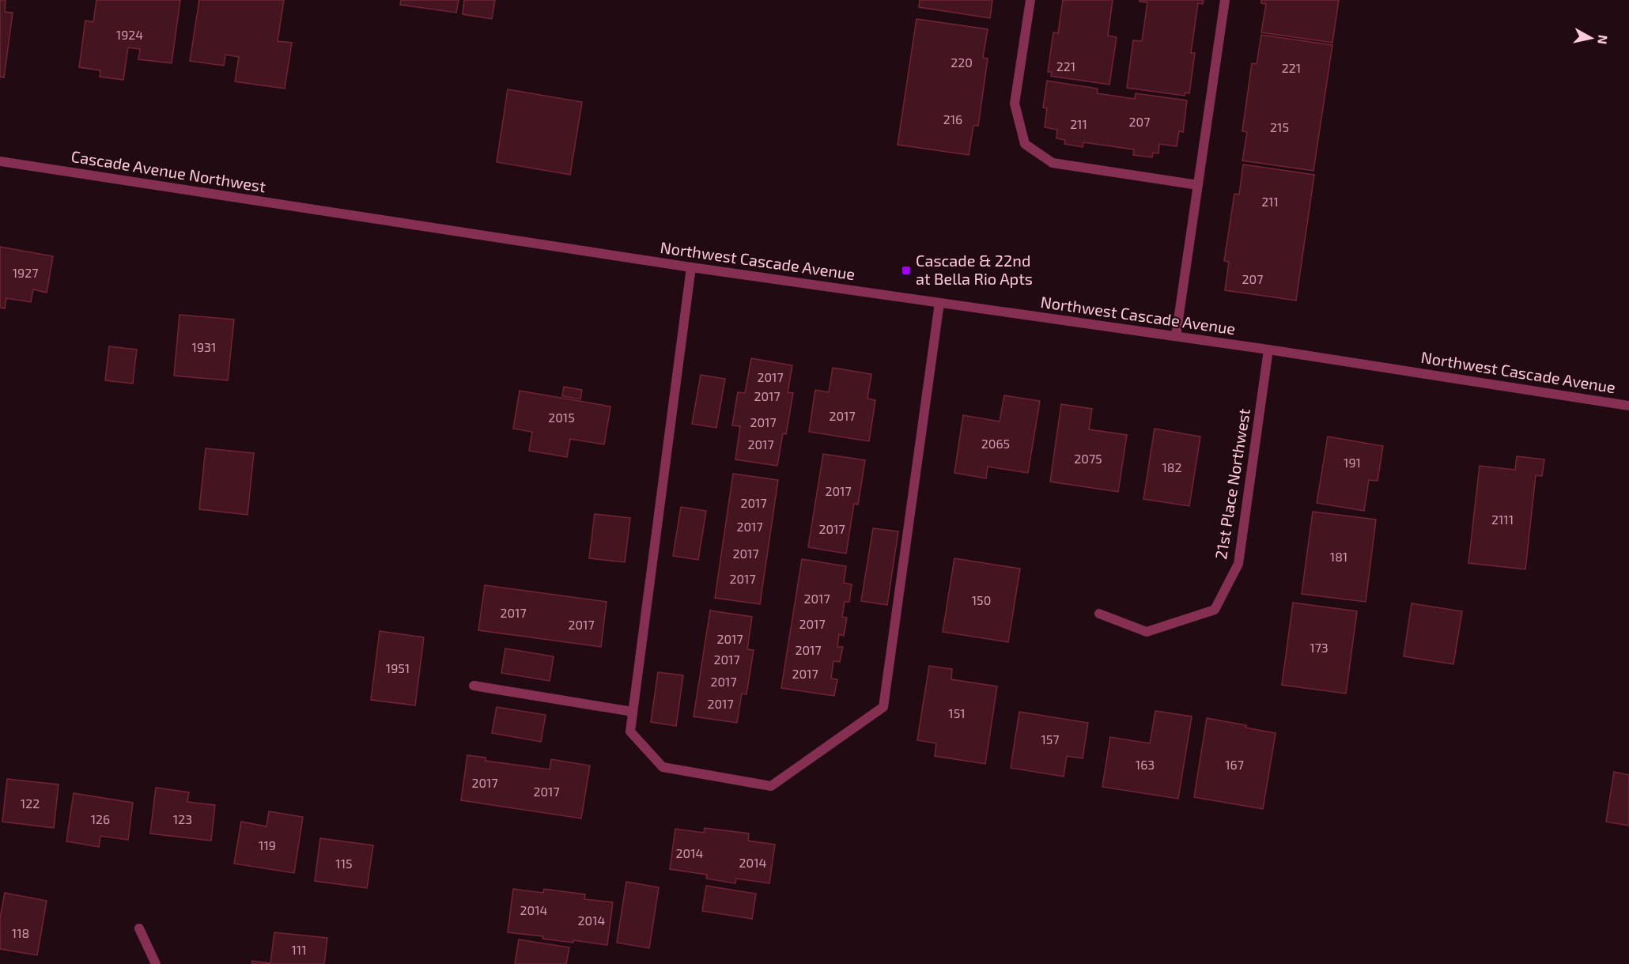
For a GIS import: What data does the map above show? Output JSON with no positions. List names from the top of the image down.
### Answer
{
  "streets": {
    "street": ["Cascade Avenue Northwest", "Northwest Cascade Avenue", "21st Place Northwest"]
  },
  "crossings": [
    ["Cascade Avenue Northwest", "Northwest Cascade Avenue"],
    ["Northwest Cascade Avenue", "21st Place Northwest"]
  ],
  "places": {
    "transit": ["Cascade & 22nd at Bella Rio Apts"]
  },
  "house_numbers": [
    "1924",
    "220",
    "221",
    "221",
    "216",
    "207",
    "211",
    "215",
    "211",
    "1927",
    "207",
    "1931",
    "2017",
    "2017",
    "2017",
    "2015",
    "2017",
    "2065",
    "2017",
    "2075",
    "191",
    "182",
    "2017",
    "2017",
    "2111",
    "2017",
    "2017",
    "2017",
    "181",
    "2017",
    "2017",
    "150",
    "2017",
    "2017",
    "2017",
    "2017",
    "173",
    "2017",
    "2017",
    "1951",
    "2017",
    "2017",
    "2017",
    "151",
    "157",
    "163",
    "167",
    "2017",
    "2017",
    "122",
    "126",
    "123",
    "119",
    "2014",
    "2014",
    "115",
    "2014",
    "2014",
    "118",
    "111"
  ],
  "north": "right"
}
